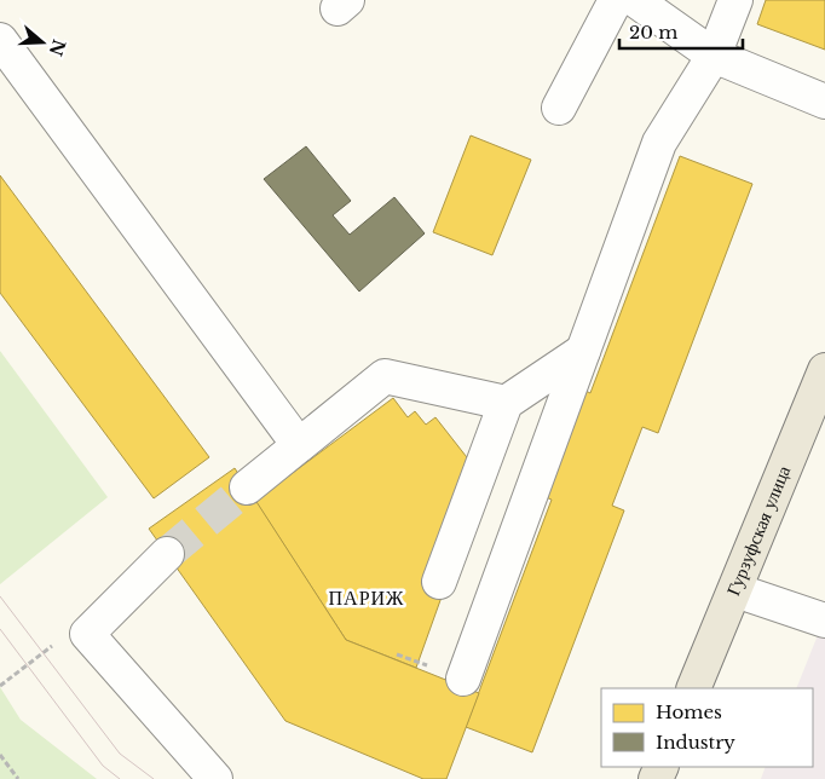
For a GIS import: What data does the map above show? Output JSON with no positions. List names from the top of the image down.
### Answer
{
  "streets": {
    "main road": ["Гурзуфская улица"]
  },
  "districts": ["ПАРИЖ"],
  "legend": ["Homes", "Industry"],
  "scale_bar": "20 m",
  "north": "right"
}
